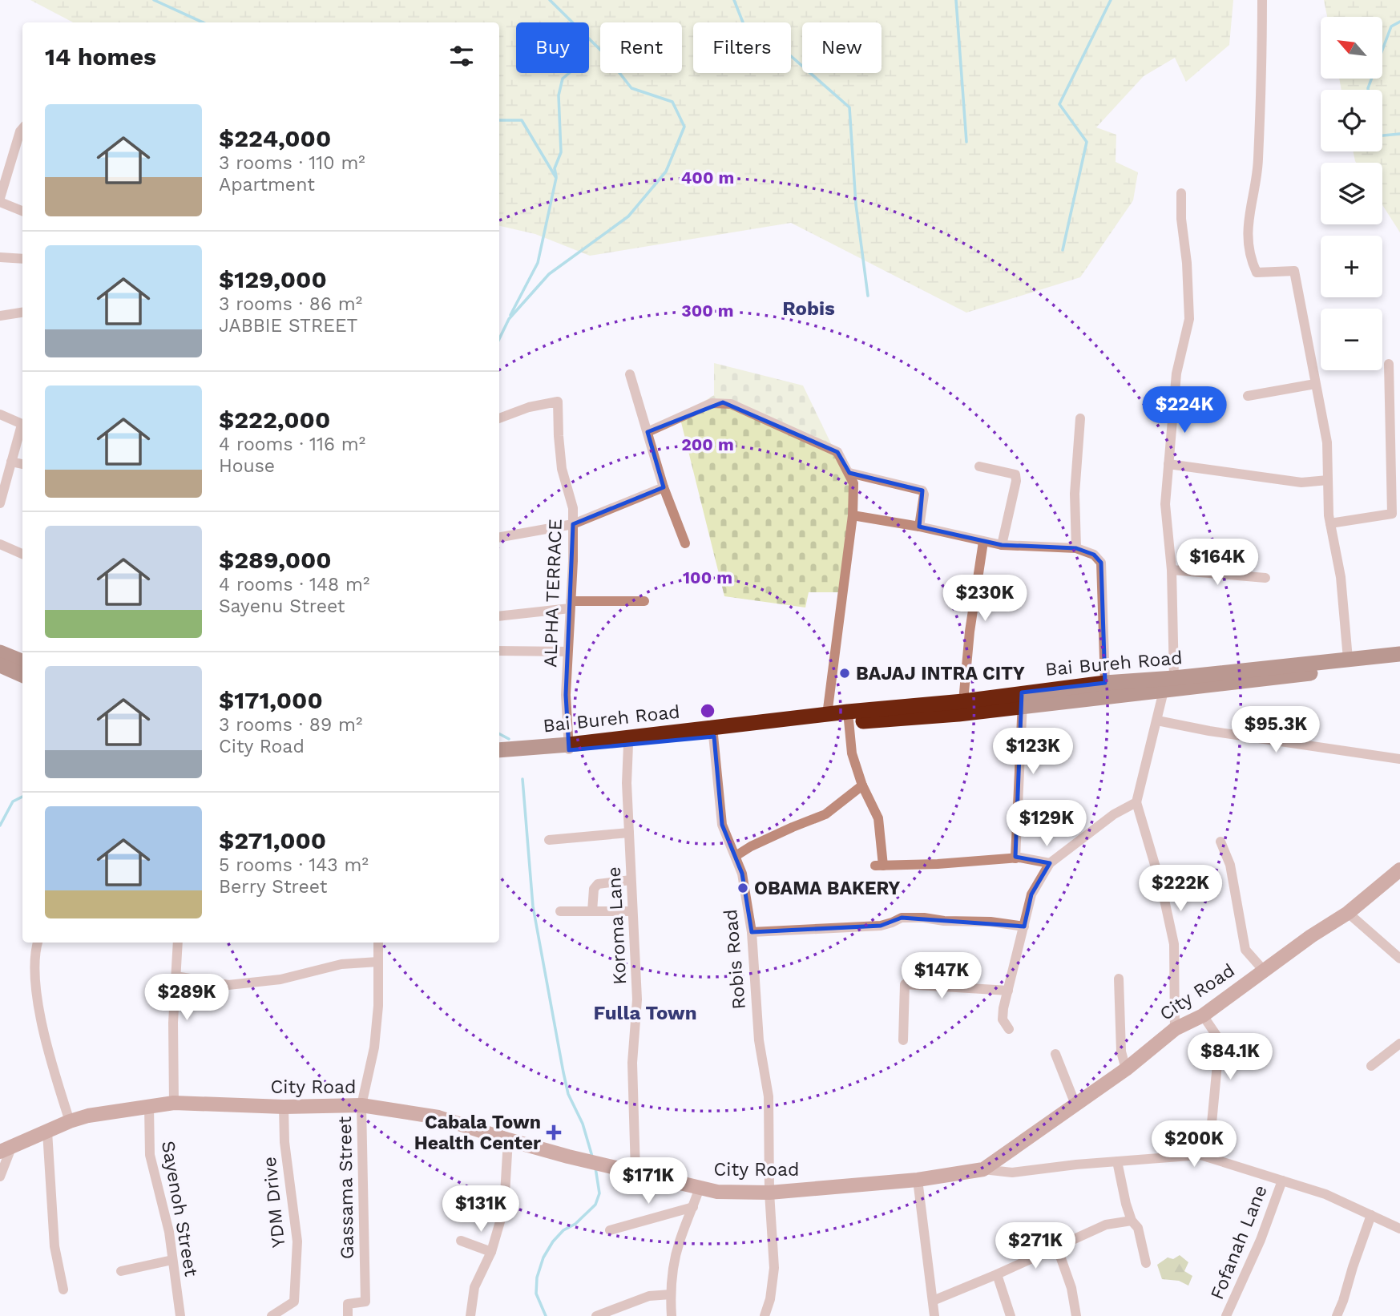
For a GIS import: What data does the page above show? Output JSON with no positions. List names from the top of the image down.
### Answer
{
  "streets": {
    "highway": ["Bai Bureh Road"],
    "main road": ["City Road"],
    "street": [
      "ALPHA TERRACE",
      "Koroma Lane",
      "Robis Road",
      "Gassama Street",
      "YDM Drive",
      "Sayenoh Street",
      "Fofanah Lane"
    ]
  },
  "crossings": [
    ["ALPHA TERRACE", "Bai Bureh Road"],
    ["Bai Bureh Road", "Koroma Lane"],
    ["Bai Bureh Road", "Robis Road"],
    ["Koroma Lane", "City Road"],
    ["Robis Road", "City Road"],
    ["City Road", "Gassama Street"],
    ["City Road", "YDM Drive"],
    ["City Road", "Sayenoh Street"]
  ],
  "districts": ["Robis", "Fulla Town"],
  "places": {
    "other": ["BAJAJ INTRA CITY", "OBAMA BAKERY"],
    "health": ["Cabala Town Health Center"]
  },
  "north": "top left",
  "page": {
    "map_buttons": ["+", "−"],
    "chip": [
      "Buy",
      "Rent",
      "Filters",
      "New"
    ],
    "heading": "14 homes",
    "list": [
      {
        "name": "$224,000",
        "note": "3 rooms · 110 m² · Apartment"
      },
      {
        "name": "$129,000",
        "note": "3 rooms · 86 m² · JABBIE STREET"
      },
      {
        "name": "$222,000",
        "note": "4 rooms · 116 m² · House"
      },
      {
        "name": "$289,000",
        "note": "4 rooms · 148 m² · Sayenu Street"
      },
      {
        "name": "$171,000",
        "note": "3 rooms · 89 m² · City Road"
      },
      {
        "name": "$271,000",
        "note": "5 rooms · 143 m² · Berry Street"
      }
    ],
    "price": [
      "$224K",
      "$164K",
      "$230K",
      "$95.3K",
      "$123K",
      "$129K",
      "$222K",
      "$147K",
      "$289K",
      "$84.1K",
      "$200K",
      "$171K",
      "$131K",
      "$271K"
    ]
  },
  "rings": [
    "400 m",
    "300 m",
    "200 m",
    "100 m"
  ]
}
